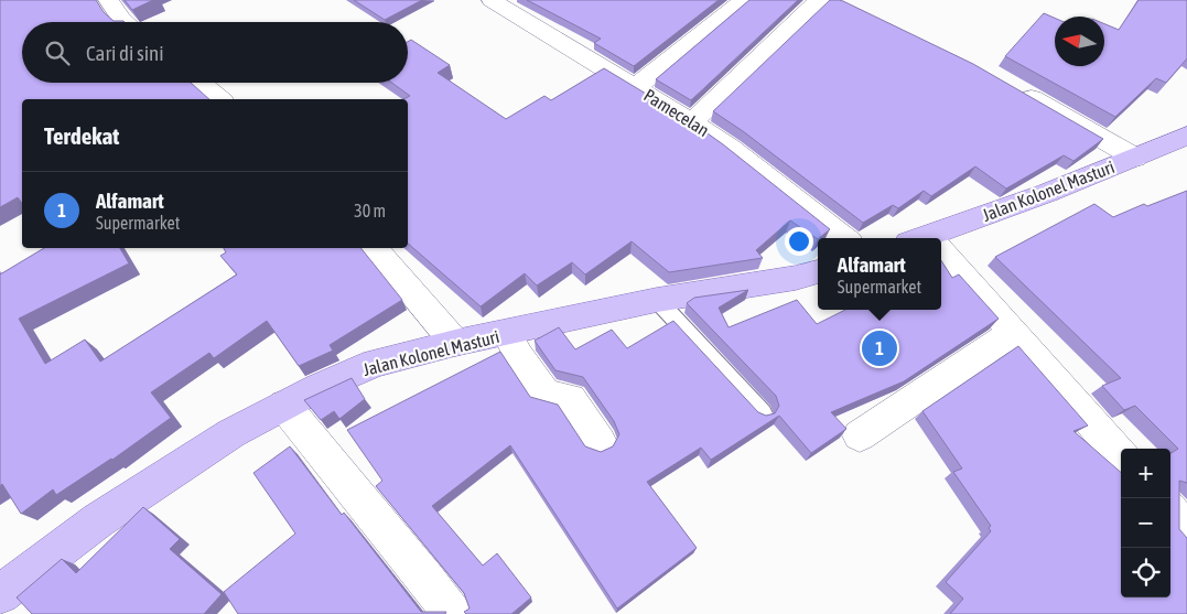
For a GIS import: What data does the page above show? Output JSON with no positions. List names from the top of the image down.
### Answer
{
  "streets": {
    "main road": ["Jalan Kolonel Masturi"],
    "street": ["Pamecelan"]
  },
  "north": "left",
  "page": {
    "search": "Cari di sini",
    "heading": "Terdekat",
    "list": [
      {
        "mark": "1",
        "name": "Alfamart",
        "note": "Supermarket",
        "value": "30 m"
      }
    ],
    "popup": ["Alfamart", "Supermarket"],
    "pins": "1",
    "map_buttons": ["+", "−"]
  }
}
